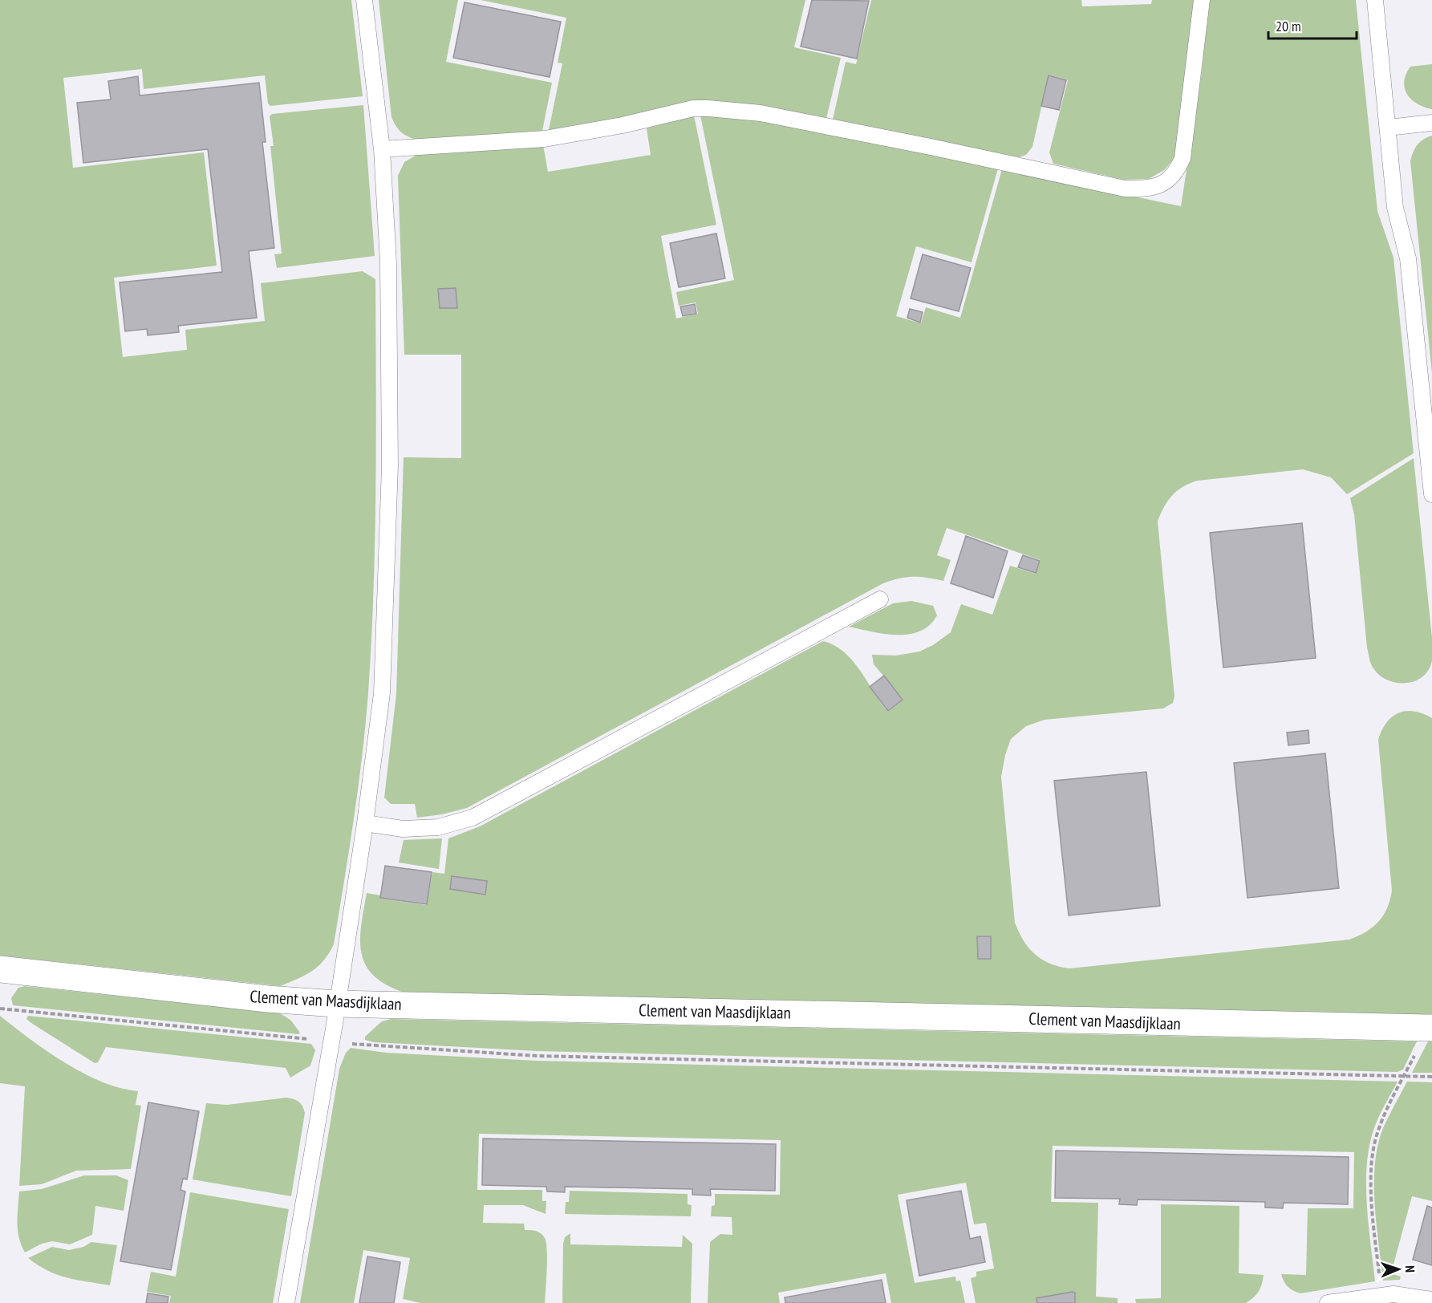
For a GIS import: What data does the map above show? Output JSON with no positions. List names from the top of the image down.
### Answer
{
  "streets": {
    "street": ["Clement van Maasdijklaan"]
  },
  "scale_bar": "20 m",
  "north": "right"
}
